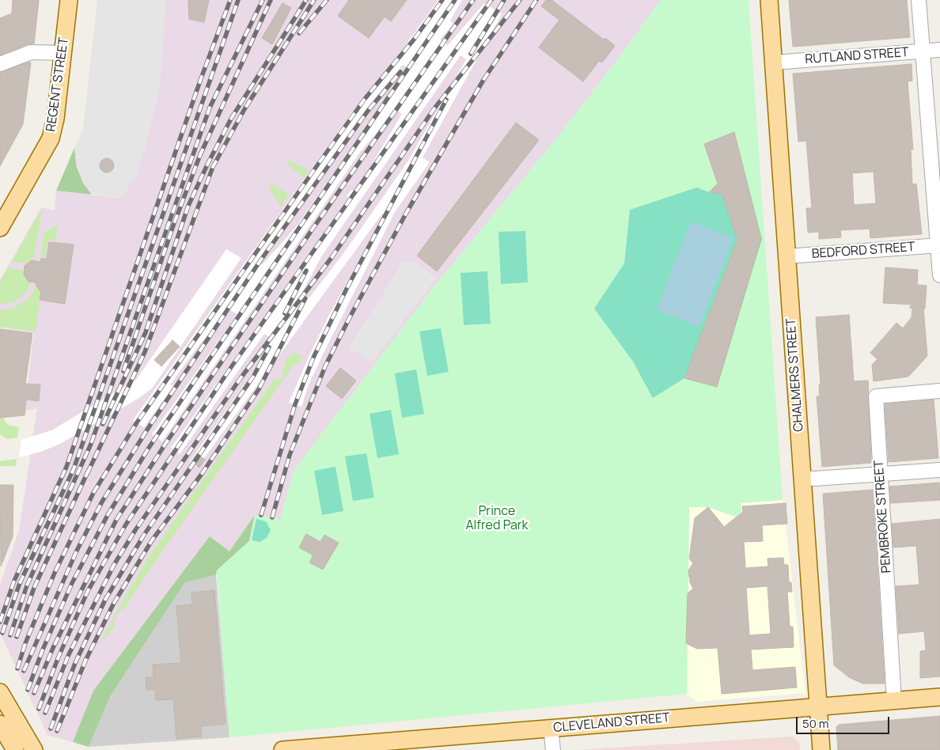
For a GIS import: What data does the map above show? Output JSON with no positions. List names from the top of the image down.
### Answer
{
  "streets": {
    "main road": ["REGENT STREET", "CHALMERS STREET", "CLEVELAND STREET"],
    "street": ["RUTLAND STREET", "BEDFORD STREET", "PEMBROKE STREET"]
  },
  "crossings": [
    ["RUTLAND STREET", "CHALMERS STREET"],
    ["BEDFORD STREET", "CHALMERS STREET"],
    ["CHALMERS STREET", "CLEVELAND STREET"],
    ["PEMBROKE STREET", "CLEVELAND STREET"]
  ],
  "parks": ["Prince Alfred Park"],
  "scale_bar": "50 m"
}
